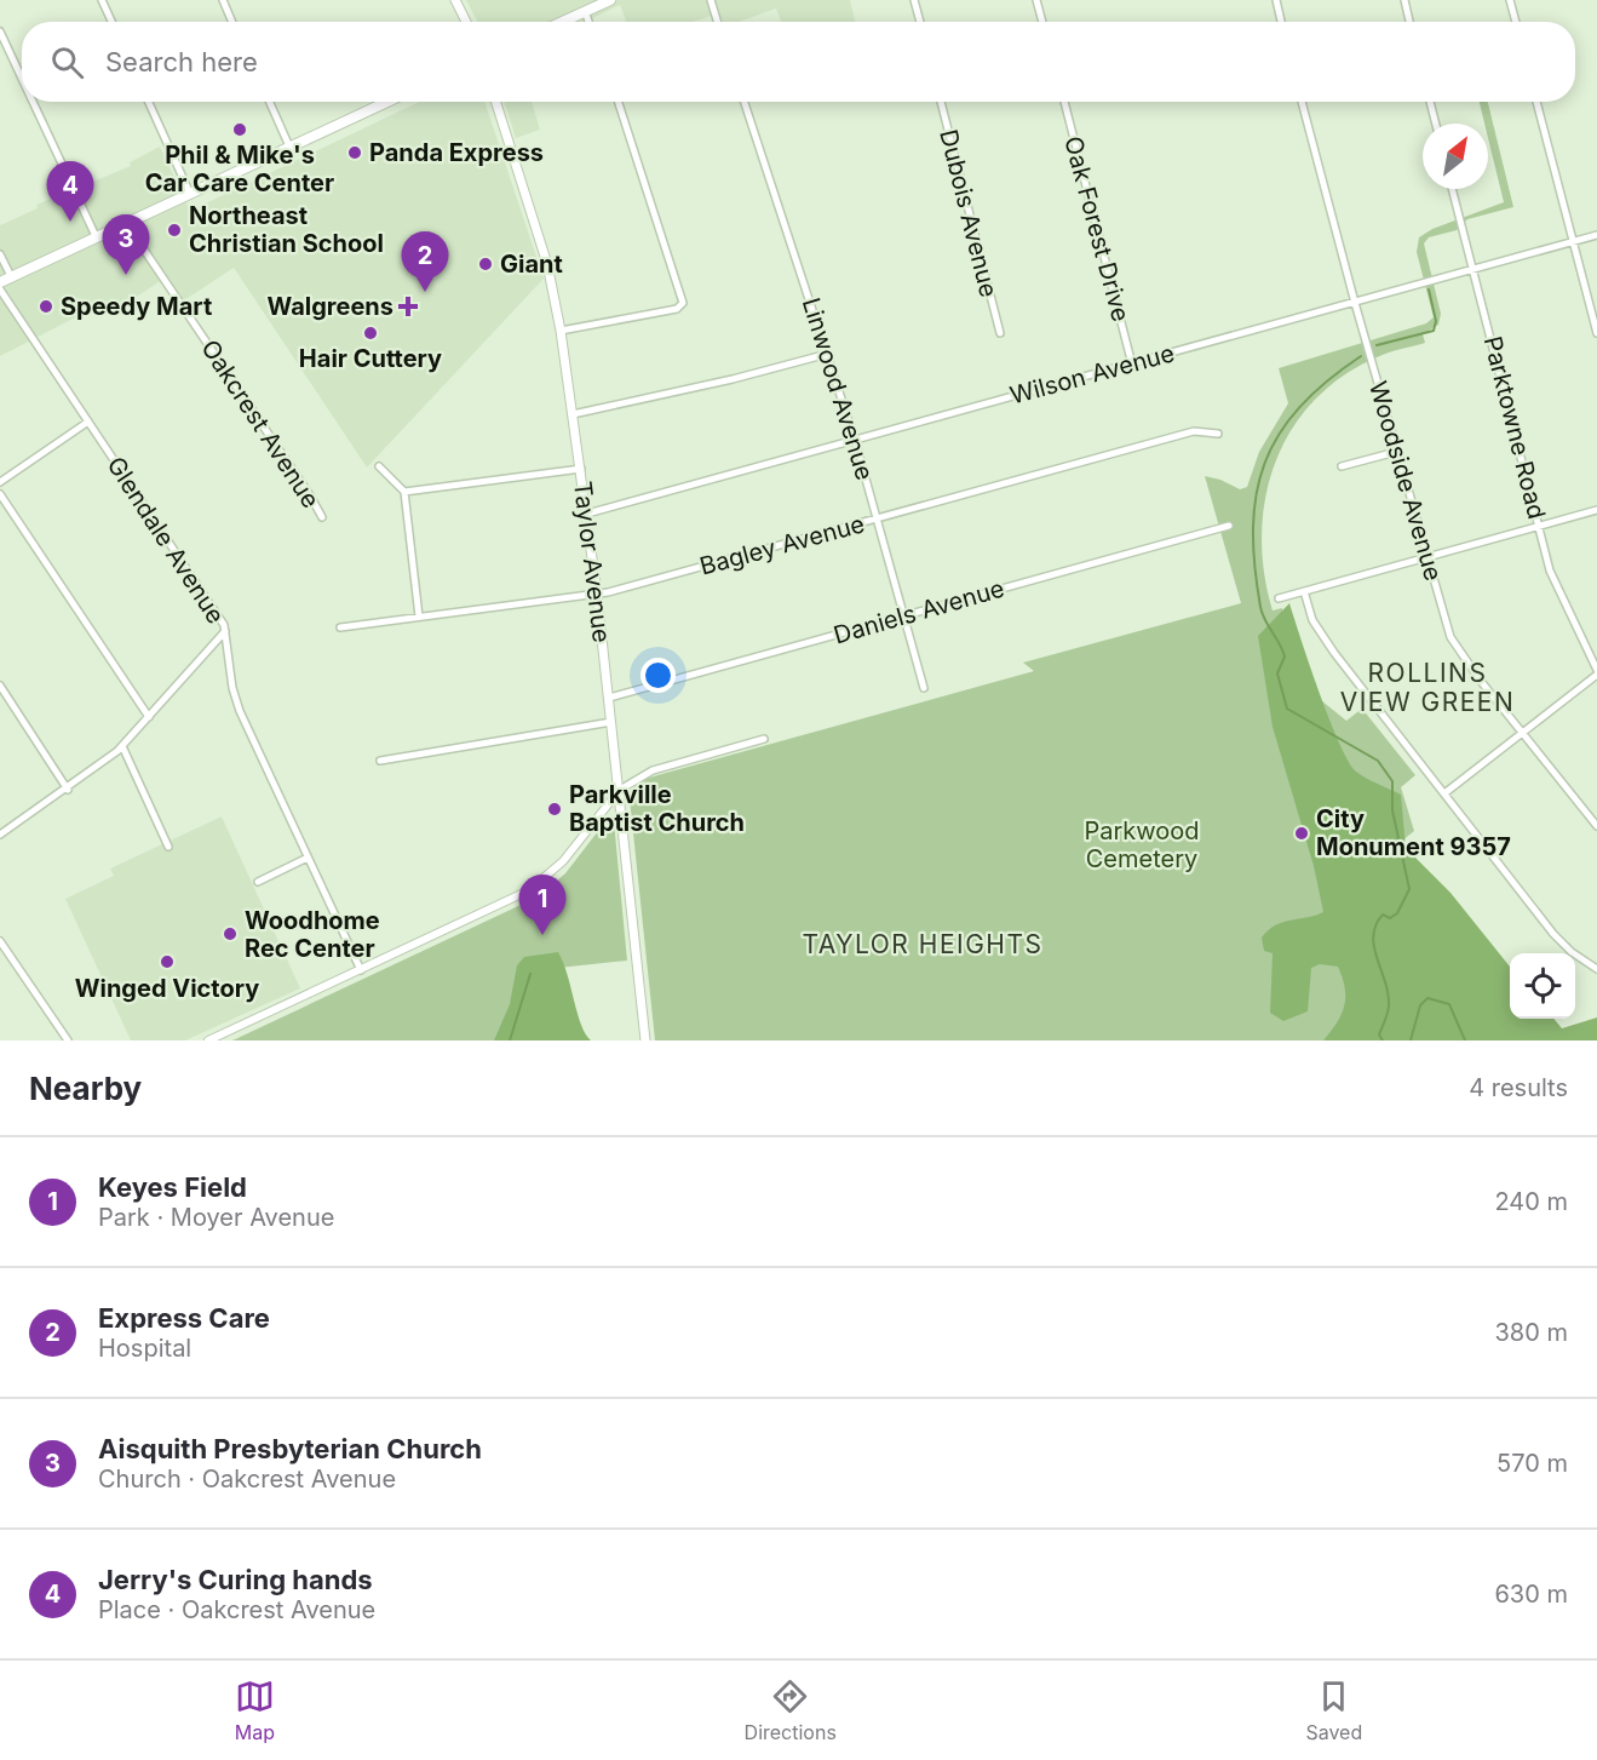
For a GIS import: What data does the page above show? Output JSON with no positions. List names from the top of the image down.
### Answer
{
  "streets": {
    "main road": ["Taylor Avenue"],
    "street": [
      "Dubois Avenue",
      "Oak Forest Drive",
      "Wilson Avenue",
      "Linwood Avenue",
      "Oakcrest Avenue",
      "Parktowne Road",
      "Woodside Avenue",
      "Glendale Avenue",
      "Bagley Avenue",
      "Daniels Avenue"
    ]
  },
  "crossings": [
    ["Oak Forest Drive", "Wilson Avenue"],
    ["Wilson Avenue", "Linwood Avenue"],
    ["Wilson Avenue", "Parktowne Road"],
    ["Wilson Avenue", "Woodside Avenue"],
    ["Wilson Avenue", "Taylor Avenue"],
    ["Linwood Avenue", "Bagley Avenue"],
    ["Linwood Avenue", "Daniels Avenue"],
    ["Bagley Avenue", "Taylor Avenue"],
    ["Taylor Avenue", "Daniels Avenue"]
  ],
  "districts": ["ROLLINS VIEW GREEN", "TAYLOR HEIGHTS"],
  "parks": ["Parkwood Cemetery"],
  "places": {
    "other": [
      "Phil & Mike's Car Care Center",
      "Panda Express",
      "Northeast Christian School",
      "Giant",
      "Speedy Mart",
      "Hair Cuttery",
      "Parkville Baptist Church",
      "City Monument 9357",
      "Woodhome Rec Center",
      "Winged Victory"
    ],
    "health": ["Walgreens"]
  },
  "north": "top right",
  "page": {
    "search": "Search here",
    "pins": [
      "4",
      "3",
      "2",
      "1"
    ],
    "heading": ["Nearby", "4 results"],
    "list": [
      {
        "mark": "1",
        "name": "Keyes Field",
        "note": "Park · Moyer Avenue",
        "value": "240 m"
      },
      {
        "mark": "2",
        "name": "Express Care",
        "note": "Hospital",
        "value": "380 m"
      },
      {
        "mark": "3",
        "name": "Aisquith Presbyterian Church",
        "note": "Church · Oakcrest Avenue",
        "value": "570 m"
      },
      {
        "mark": "4",
        "name": "Jerry's Curing hands",
        "note": "Place · Oakcrest Avenue",
        "value": "630 m"
      }
    ],
    "nav": ["Map", "Directions", "Saved"]
  }
}
